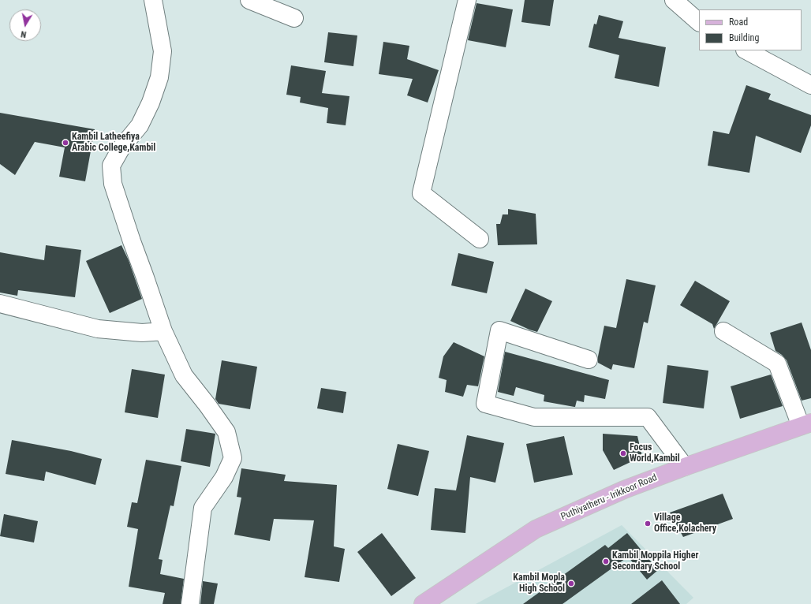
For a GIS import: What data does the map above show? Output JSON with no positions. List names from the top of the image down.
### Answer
{
  "streets": {
    "main road": ["Puthiyatheru - Irikkoor Road"]
  },
  "places": [
    "Kambil Latheefiya Arabic College,Kambil",
    "Focus World,Kambil",
    "Village Office,Kolachery",
    "Kambil Moppila Higher Secondary School",
    "Kambil Mopla High School"
  ],
  "legend": ["Road", "Building"],
  "north": "bottom"
}
